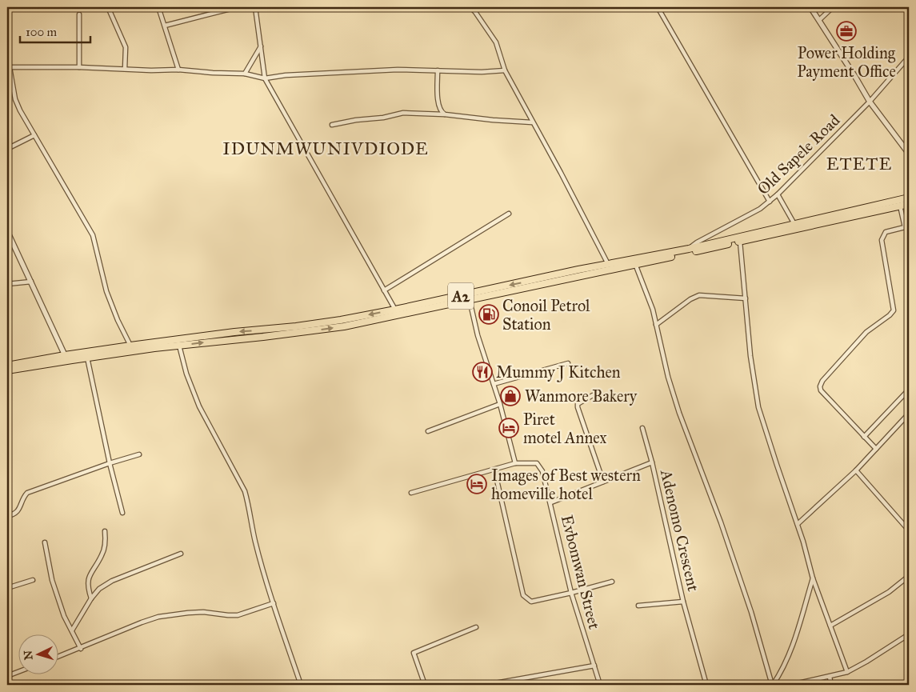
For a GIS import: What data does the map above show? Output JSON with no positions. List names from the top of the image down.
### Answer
{
  "streets": {
    "highway": ["A2"],
    "street": ["Old Sapele Road", "Adenomo Crescent", "Evbomwan Street"]
  },
  "crossings": [
    ["Old Sapele Road", "A2"],
    ["Adenomo Crescent", "Evbomwan Street"]
  ],
  "districts": ["IDUNMWUNIVDIODE", "ETETE"],
  "places": {
    "office": ["Power Holding Payment Office"],
    "fuel station": ["Conoil Petrol Station"],
    "restaurant": ["Mummy J Kitchen"],
    "shop": ["Wanmore Bakery"],
    "hotel": ["Piret motel Annex", "Images of Best western homeville hotel"]
  },
  "scale_bar": "100 m",
  "north": "left"
}
